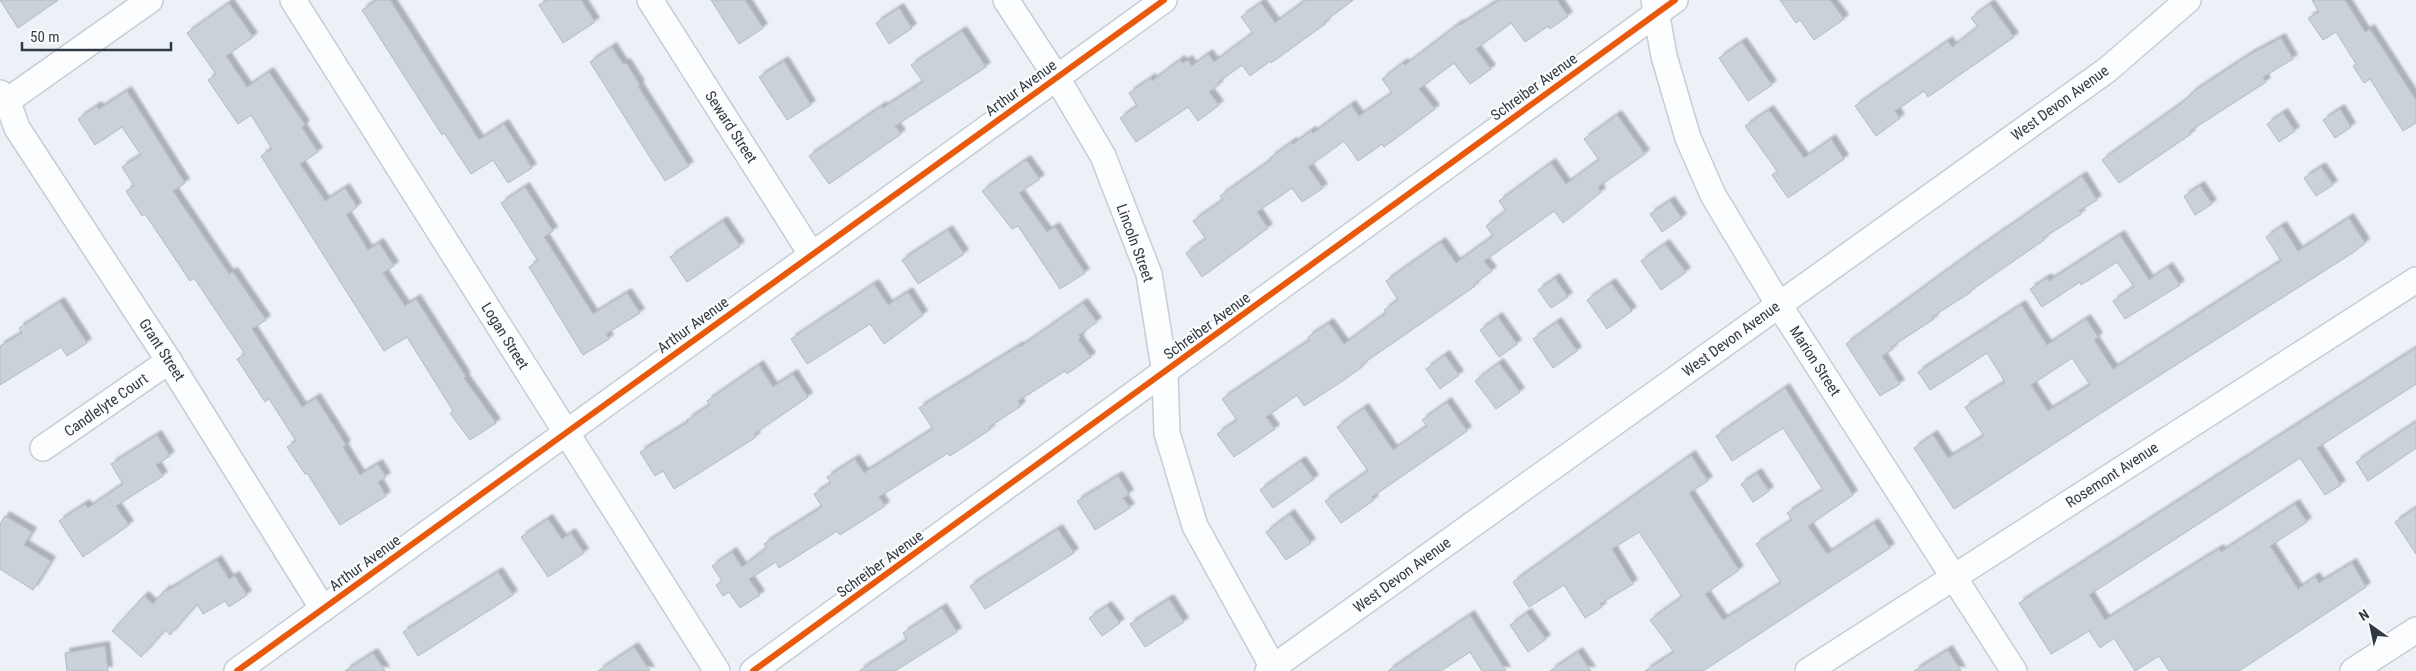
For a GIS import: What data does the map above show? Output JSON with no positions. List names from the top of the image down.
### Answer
{
  "streets": {
    "street": [
      "Schreiber Avenue",
      "Arthur Avenue",
      "West Devon Avenue",
      "Seward Street",
      "Lincoln Street",
      "Logan Street",
      "Grant Street",
      "Marion Street",
      "Candlelyte Court",
      "Rosemont Avenue"
    ]
  },
  "crossings": [
    ["Schreiber Avenue", "Lincoln Street"],
    ["Schreiber Avenue", "Marion Street"],
    ["Arthur Avenue", "Seward Street"],
    ["Arthur Avenue", "Lincoln Street"],
    ["Arthur Avenue", "Logan Street"],
    ["Arthur Avenue", "Grant Street"],
    ["West Devon Avenue", "Lincoln Street"],
    ["West Devon Avenue", "Marion Street"],
    ["Grant Street", "Candlelyte Court"],
    ["Marion Street", "Rosemont Avenue"]
  ],
  "scale_bar": "50 m",
  "north": "top left"
}
